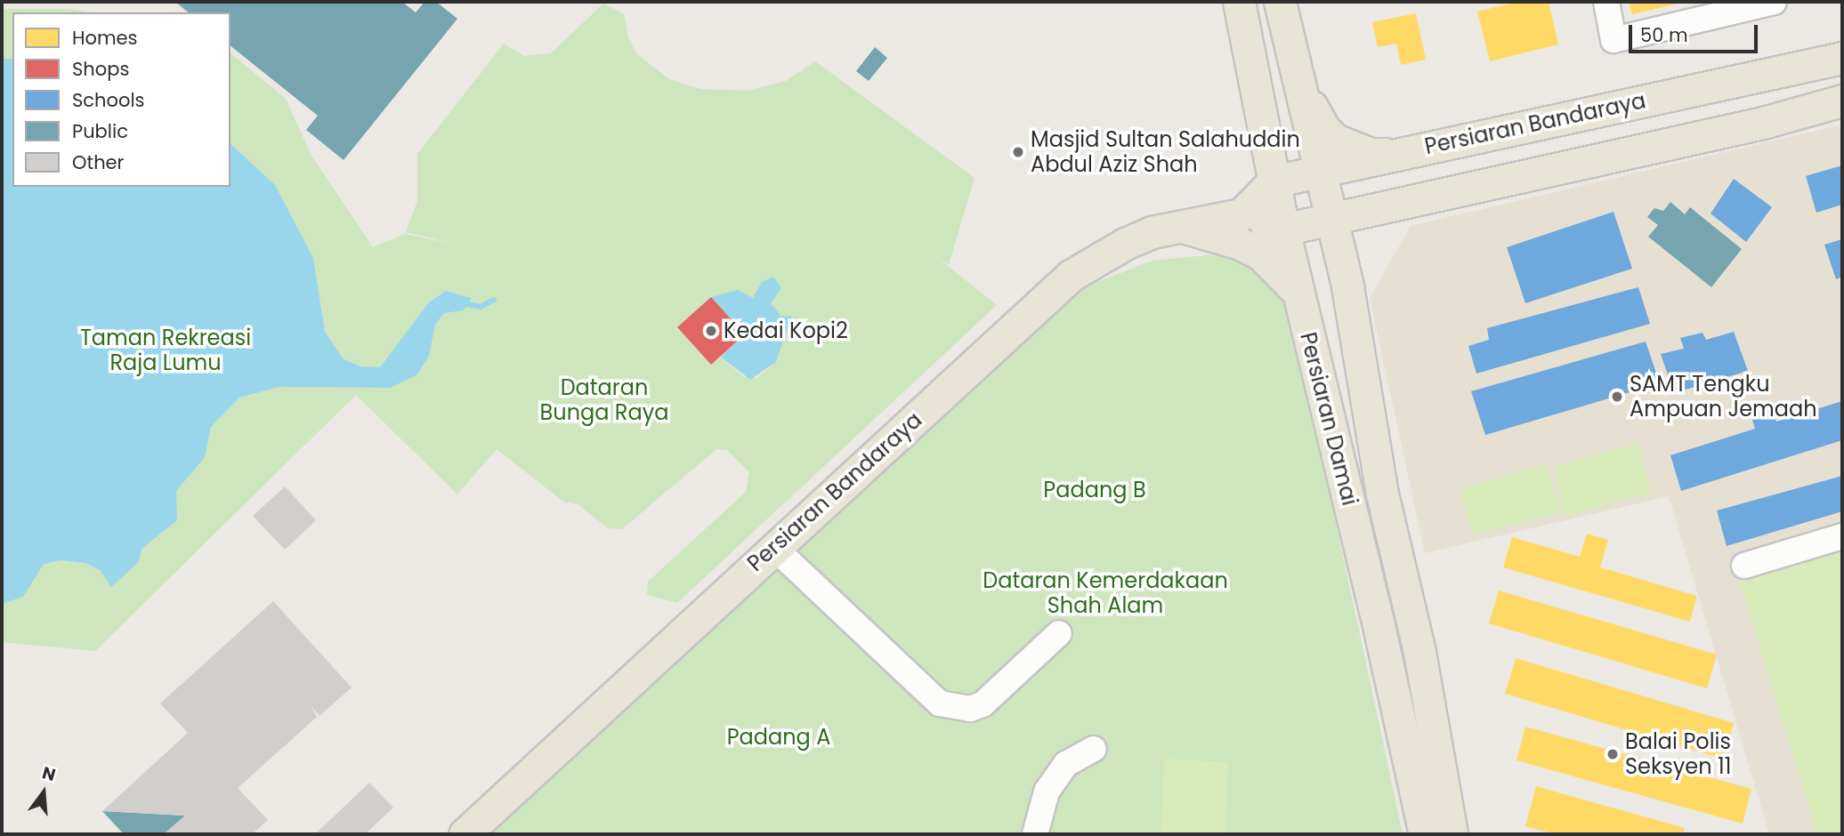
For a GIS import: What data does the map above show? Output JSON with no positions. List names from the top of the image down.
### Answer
{
  "streets": {
    "main road": ["Persiaran Bandaraya", "Persiaran Damai"]
  },
  "crossings": [
    ["Persiaran Bandaraya", "Persiaran Damai"]
  ],
  "parks": [
    "Taman Rekreasi Raja Lumu",
    "Dataran Bunga Raya",
    "Padang B",
    "Dataran Kemerdakaan Shah Alam",
    "Padang A"
  ],
  "places": [
    "Masjid Sultan Salahuddin Abdul Aziz Shah",
    "Kedai Kopi2",
    "SAMT Tengku Ampuan Jemaah",
    "Balai Polis Seksyen 11"
  ],
  "legend": [
    "Homes",
    "Shops",
    "Schools",
    "Public",
    "Other"
  ],
  "scale_bar": "50 m",
  "north": "top"
}
